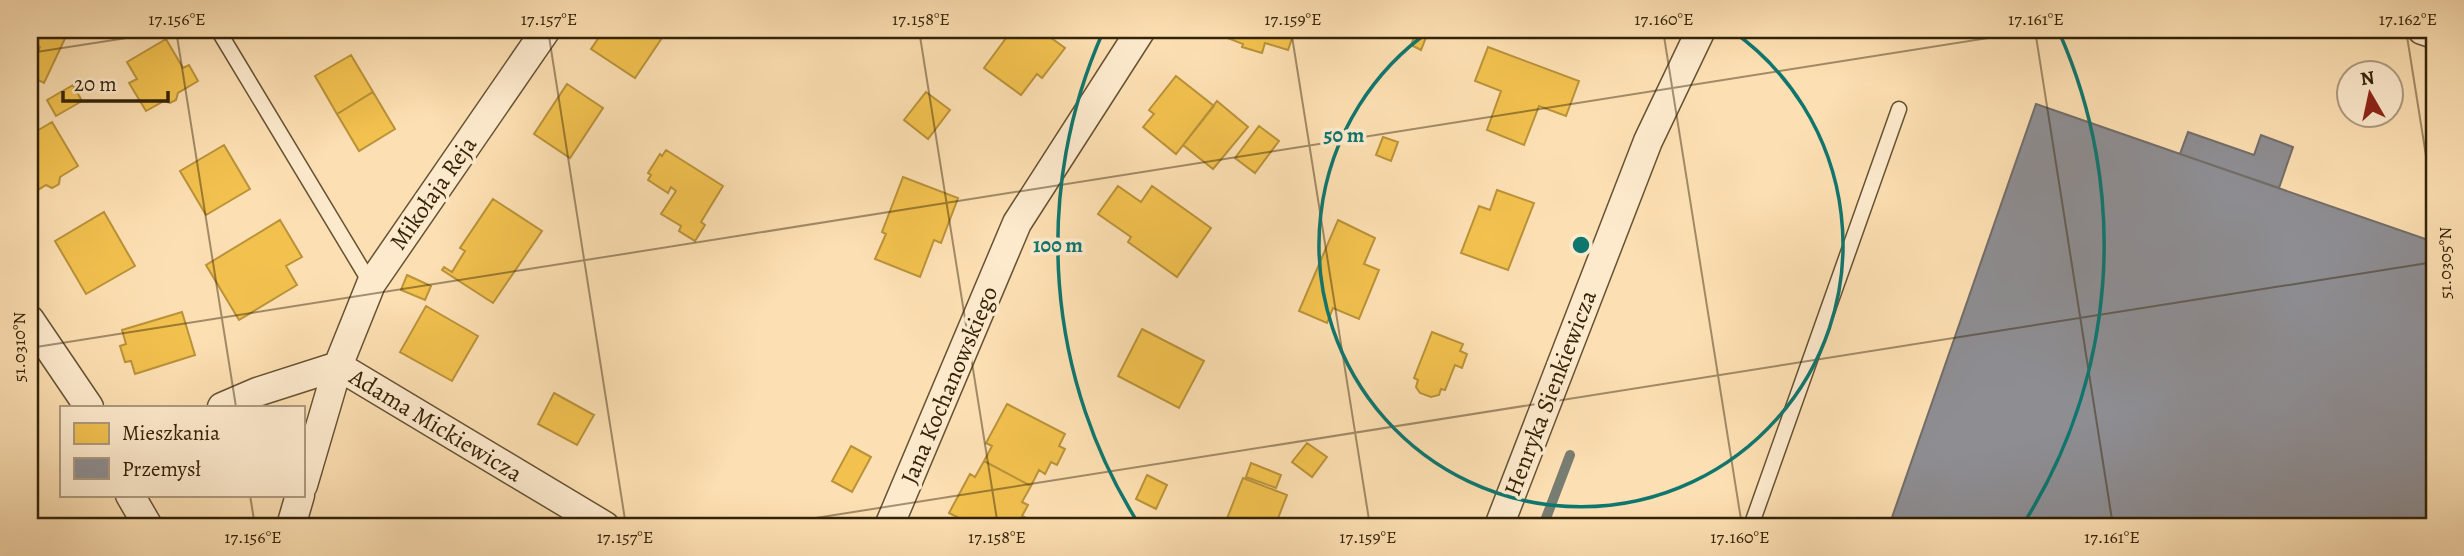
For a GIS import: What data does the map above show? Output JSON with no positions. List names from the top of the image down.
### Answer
{
  "streets": {
    "street": [
      "Mikołaja Reja",
      "Jana Kochanowskiego",
      "Henryka Sienkiewicza",
      "Adama Mickiewicza"
    ]
  },
  "crossings": [
    ["Mikołaja Reja", "Adama Mickiewicza"]
  ],
  "legend": ["Mieszkania", "Przemysł"],
  "scale_bar": "20 m",
  "north": "top",
  "coordinates": [
    "17.156°E",
    "17.157°E",
    "17.158°E",
    "17.159°E",
    "17.160°E",
    "17.161°E",
    "17.162°E",
    "51.0305°N",
    "51.0310°N"
  ],
  "rings": ["50 m", "100 m"]
}
